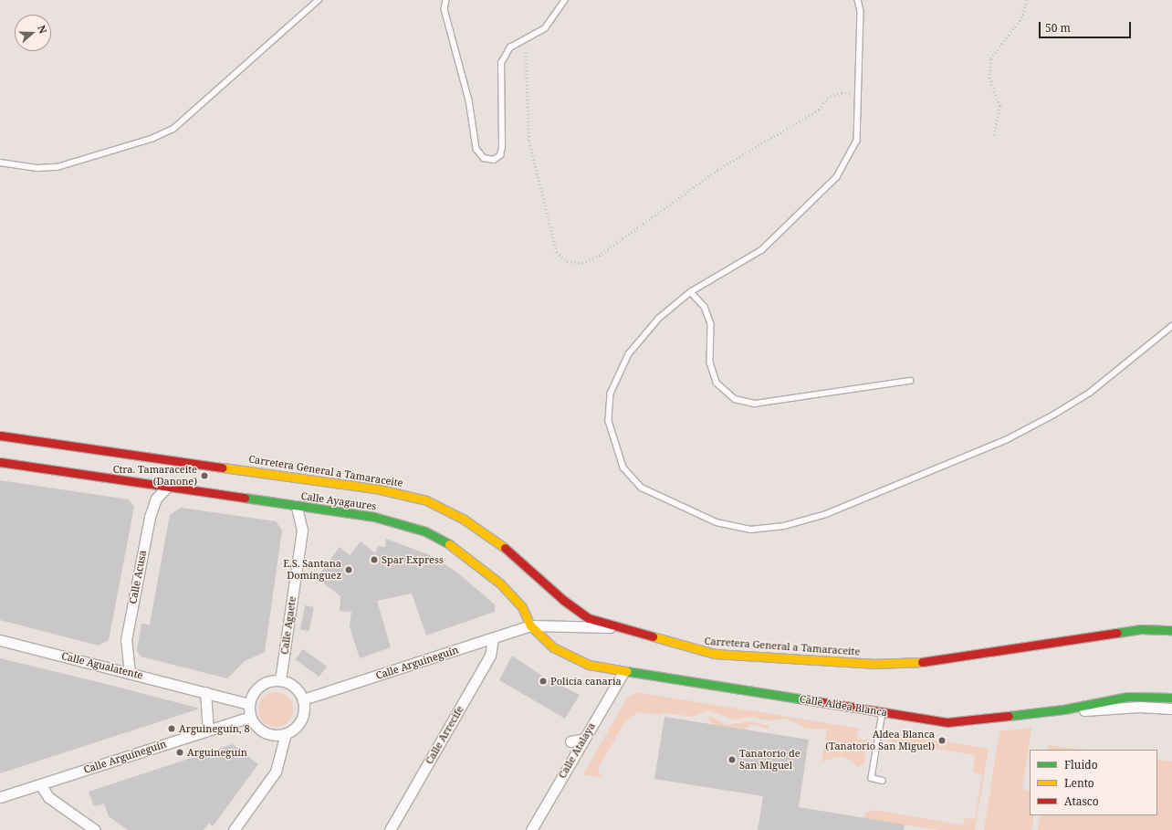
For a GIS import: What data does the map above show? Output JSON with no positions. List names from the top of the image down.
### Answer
{
  "streets": {
    "street": [
      "Carretera General a Tamaraceite",
      "Calle Ayagaures",
      "Calle Acusa",
      "Calle Agaete",
      "Calle Arguineguín",
      "Calle Agualatente",
      "Calle Aldea Blanca",
      "Calle Arrecife",
      "Calle Atalaya"
    ]
  },
  "crossings": [
    ["Carretera General a Tamaraceite", "Calle Arguineguín"],
    ["Calle Ayagaures", "Calle Acusa"],
    ["Calle Ayagaures", "Calle Agaete"],
    ["Calle Ayagaures", "Calle Arguineguín"],
    ["Calle Ayagaures", "Calle Aldea Blanca"],
    ["Calle Ayagaures", "Calle Atalaya"],
    ["Calle Acusa", "Calle Agualatente"],
    ["Calle Agaete", "Calle Arguineguín"],
    ["Calle Agaete", "Calle Agualatente"],
    ["Calle Arguineguín", "Calle Agualatente"],
    ["Calle Arguineguín", "Calle Arrecife"],
    ["Calle Aldea Blanca", "Calle Atalaya"]
  ],
  "places": [
    "Ctra. Tamaraceite (Danone)",
    "Spar Express",
    "E.S. Santana Domínguez",
    "Policía canaria",
    "Arguineguín, 8",
    "Aldea Blanca (Tanatorio San Miguel)",
    "Arguineguín",
    "Tanatorio de San Miguel"
  ],
  "legend": ["Fluido", "Lento", "Atasco"],
  "scale_bar": "50 m",
  "north": "right"
}
